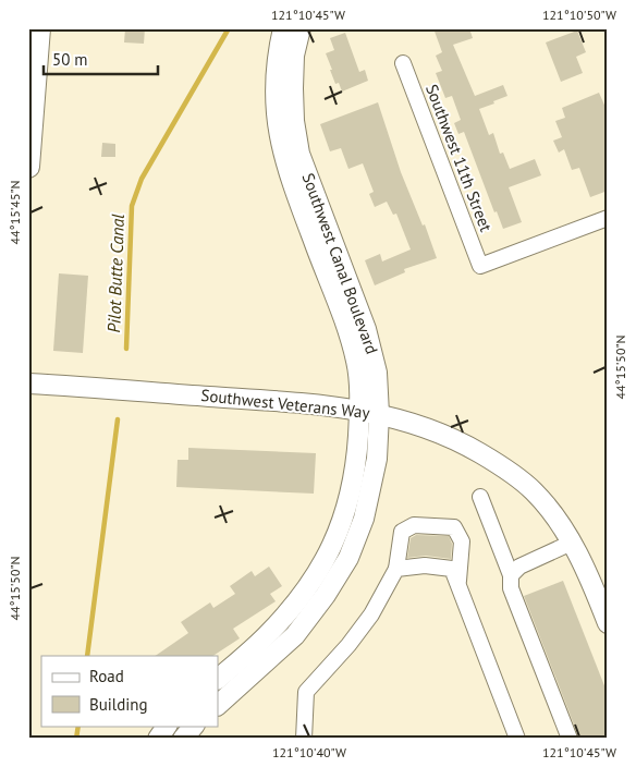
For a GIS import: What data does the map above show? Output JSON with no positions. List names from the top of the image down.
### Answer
{
  "streets": {
    "main road": ["Southwest Canal Boulevard", "Southwest Veterans Way"],
    "street": ["Southwest 11th Street"]
  },
  "crossings": [
    ["Southwest Canal Boulevard", "Southwest Veterans Way"]
  ],
  "water": ["Pilot Butte Canal"],
  "legend": ["Road", "Building"],
  "scale_bar": "50 m",
  "coordinates": [
    "121°10'45\"W",
    "121°10'50\"W",
    "44°15'45\"N",
    "44°15'50\"N",
    "121°10'40\"W"
  ]
}
